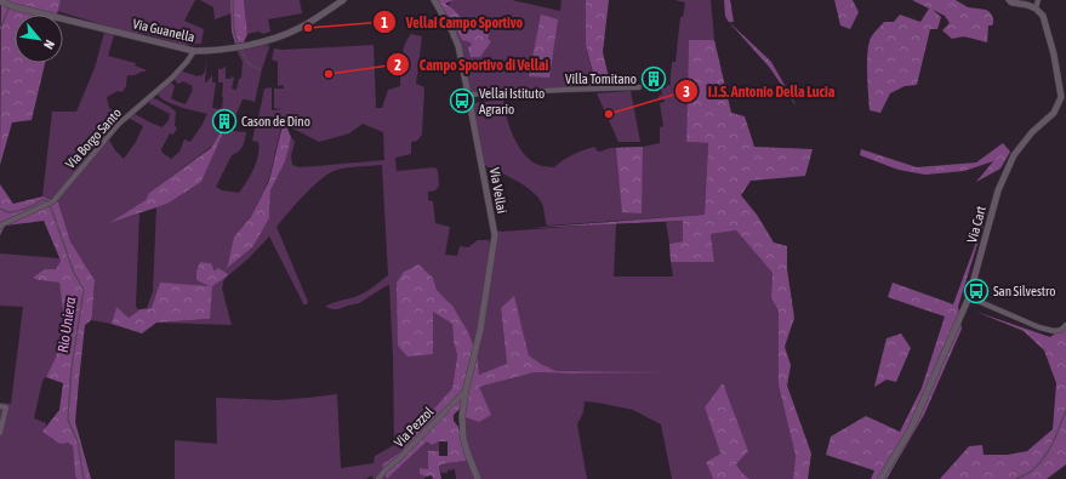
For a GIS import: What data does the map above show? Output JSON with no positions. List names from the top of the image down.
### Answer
{
  "streets": {
    "street": [
      "Via Guanella",
      "Via Borgo Santo",
      "Via Vellai",
      "Via Cart",
      "Via Pezzol"
    ]
  },
  "crossings": [
    ["Via Guanella", "Via Borgo Santo"],
    ["Via Vellai", "Via Pezzol"]
  ],
  "water": ["Rio Uniera"],
  "places": {
    "other": ["Vellai Campo Sportivo", "Campo Sportivo di Vellai", "I.I.S. Antonio Della Lucia"],
    "building": ["Villa Tomitano", "Cason de Dino"],
    "bus stop": ["Vellai Istituto Agrario", "San Silvestro"]
  },
  "north": "bottom right"
}
